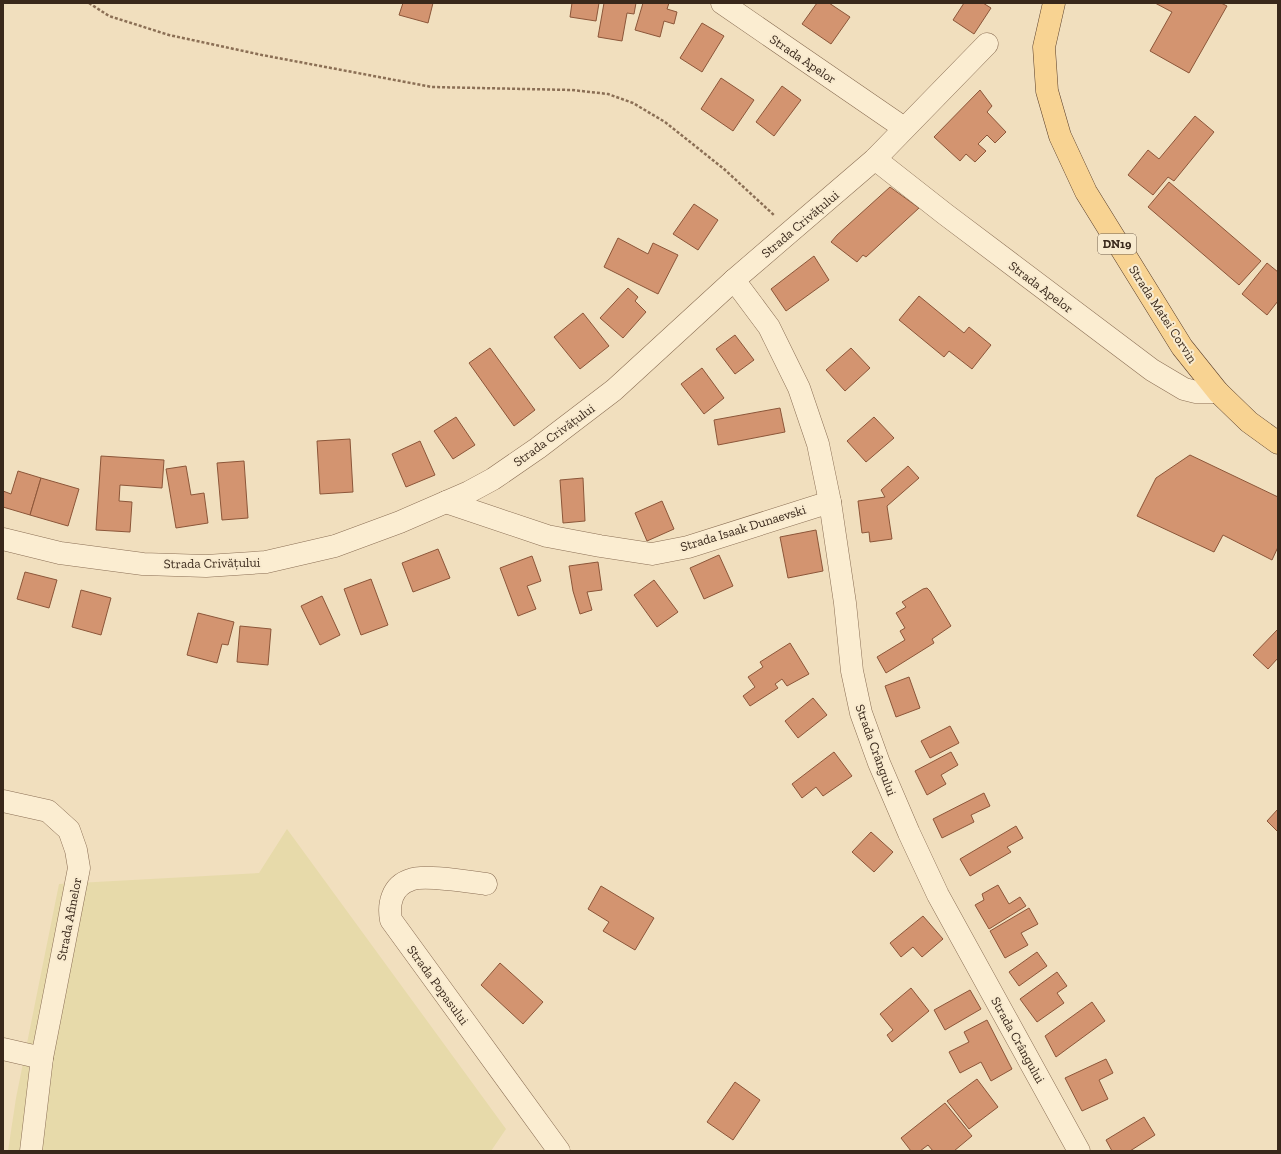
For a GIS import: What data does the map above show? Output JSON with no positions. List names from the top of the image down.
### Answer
{
  "streets": {
    "main road": ["DN19", "Strada Matei Corvin"],
    "street": [
      "Strada Apelor",
      "Strada Crivățului",
      "Strada Isaak Dunaevski",
      "Strada Crângului",
      "Strada Afinelor",
      "Strada Popasului"
    ]
  },
  "crossings": [
    ["Strada Apelor", "Strada Crivățului"],
    ["Strada Apelor", "Strada Matei Corvin"],
    ["Strada Crivățului", "Strada Isaak Dunaevski"],
    ["Strada Crivățului", "Strada Crângului"],
    ["Strada Isaak Dunaevski", "Strada Crângului"]
  ]
}
